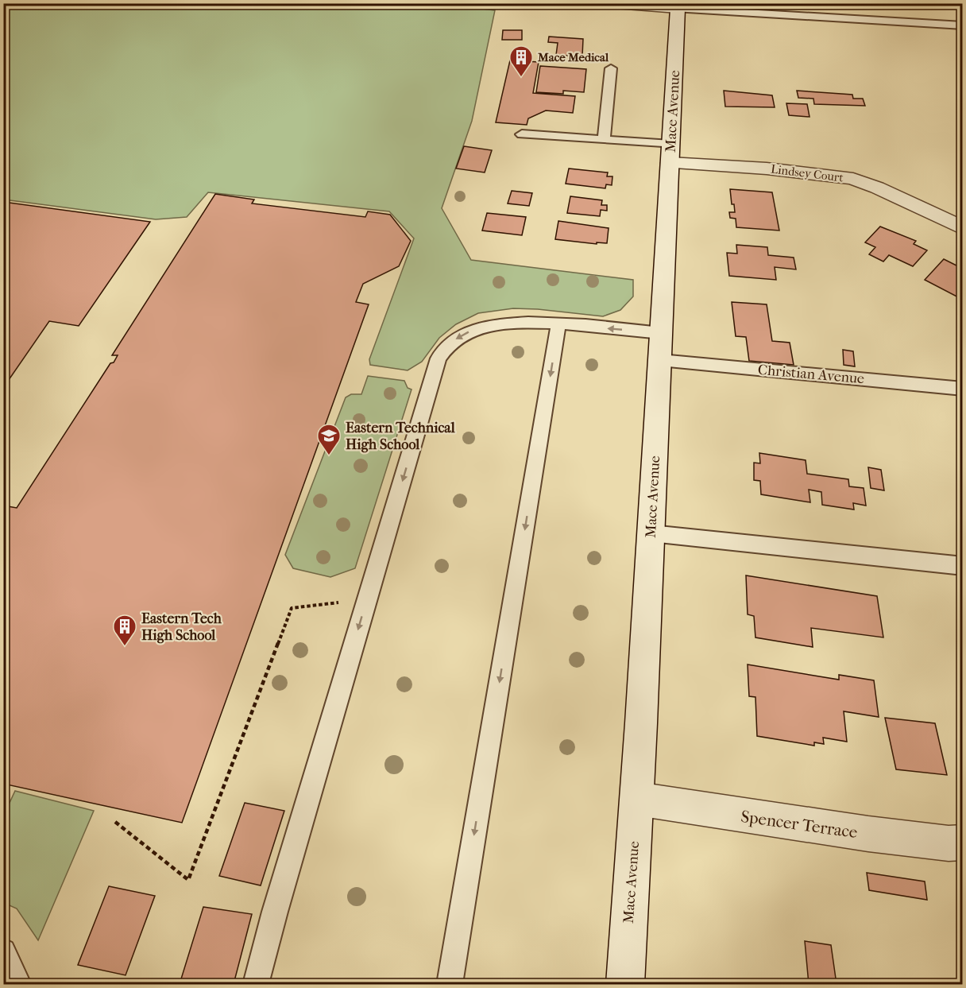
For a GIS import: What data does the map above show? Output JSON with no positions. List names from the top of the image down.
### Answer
{
  "streets": {
    "main road": ["Mace Avenue", "Lindsey Court", "Spencer Terrace"],
    "lane": ["Christian Avenue"]
  },
  "crossings": [
    ["Mace Avenue", "Lindsey Court"],
    ["Mace Avenue", "Christian Avenue"],
    ["Mace Avenue", "Spencer Terrace"]
  ],
  "places": {
    "building": ["Mace Medical", "Eastern Tech High School"],
    "school or university": ["Eastern Technical High School"]
  }
}
